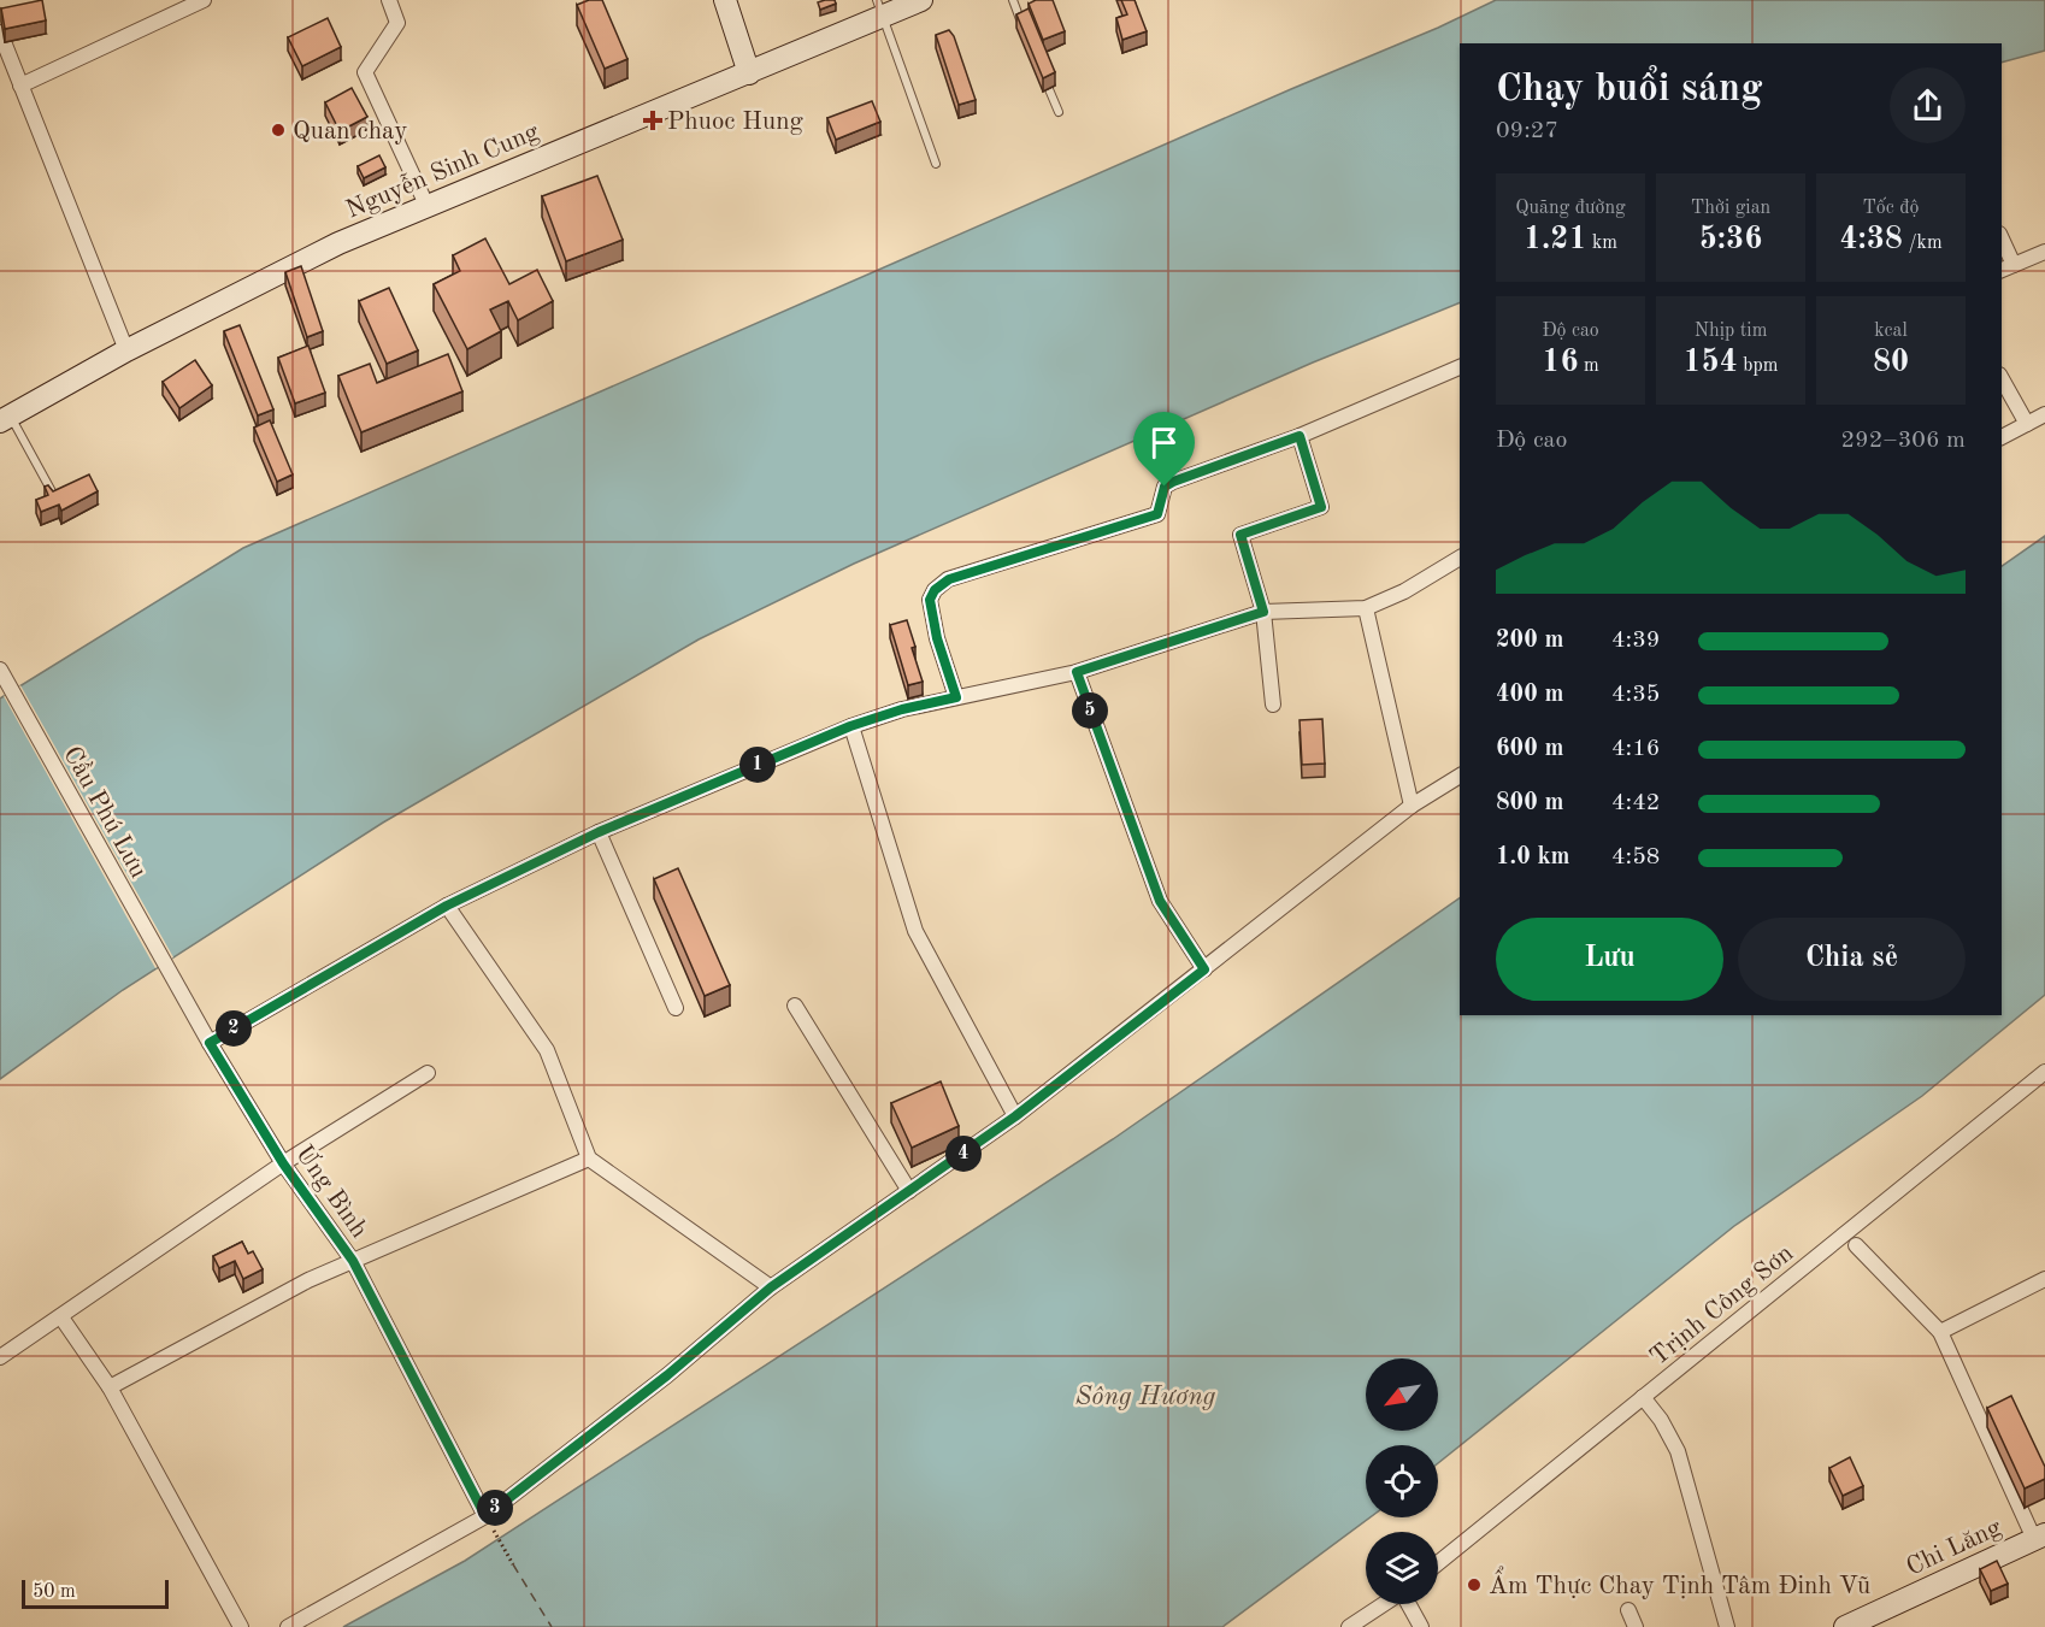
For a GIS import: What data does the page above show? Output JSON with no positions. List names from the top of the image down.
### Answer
{
  "streets": {
    "main road": ["Nguyễn Sinh Cung", "Chi Lăng"],
    "street": ["Cầu Phú Lưu", "Ưng Bình", "Trịnh Công Sơn"]
  },
  "crossings": [
    ["Cầu Phú Lưu", "Ưng Bình"]
  ],
  "water": ["Sông Hương"],
  "places": {
    "health": ["Phuoc Hung"],
    "other": ["Quan chay", "Ẩm Thực Chay Tịnh Tâm Đinh Vũ"]
  },
  "scale_bar": "50 m",
  "north": "bottom left",
  "page": {
    "heading": ["Chạy buổi sáng", "09:27"],
    "stats": [
      ["Quãng đường", "1.21 km"],
      ["Thời gian", "5:36"],
      ["Tốc độ", "4:38 /km"],
      ["Độ cao", "16 m"],
      ["Nhịp tim", "154 bpm"],
      ["kcal", "80"]
    ],
    "chart": ["Độ cao", "292–306 m"],
    "list": [
      {
        "name": "200 m",
        "note": "4:39"
      },
      {
        "name": "400 m",
        "note": "4:35"
      },
      {
        "name": "600 m",
        "note": "4:16"
      },
      {
        "name": "800 m",
        "note": "4:42"
      },
      {
        "name": "1.0 km",
        "note": "4:58"
      }
    ],
    "pins": [
      "5",
      "1",
      "2",
      "4",
      "3"
    ],
    "buttons": ["Lưu", "Chia sẻ"],
    "scale": "50 m"
  }
}
